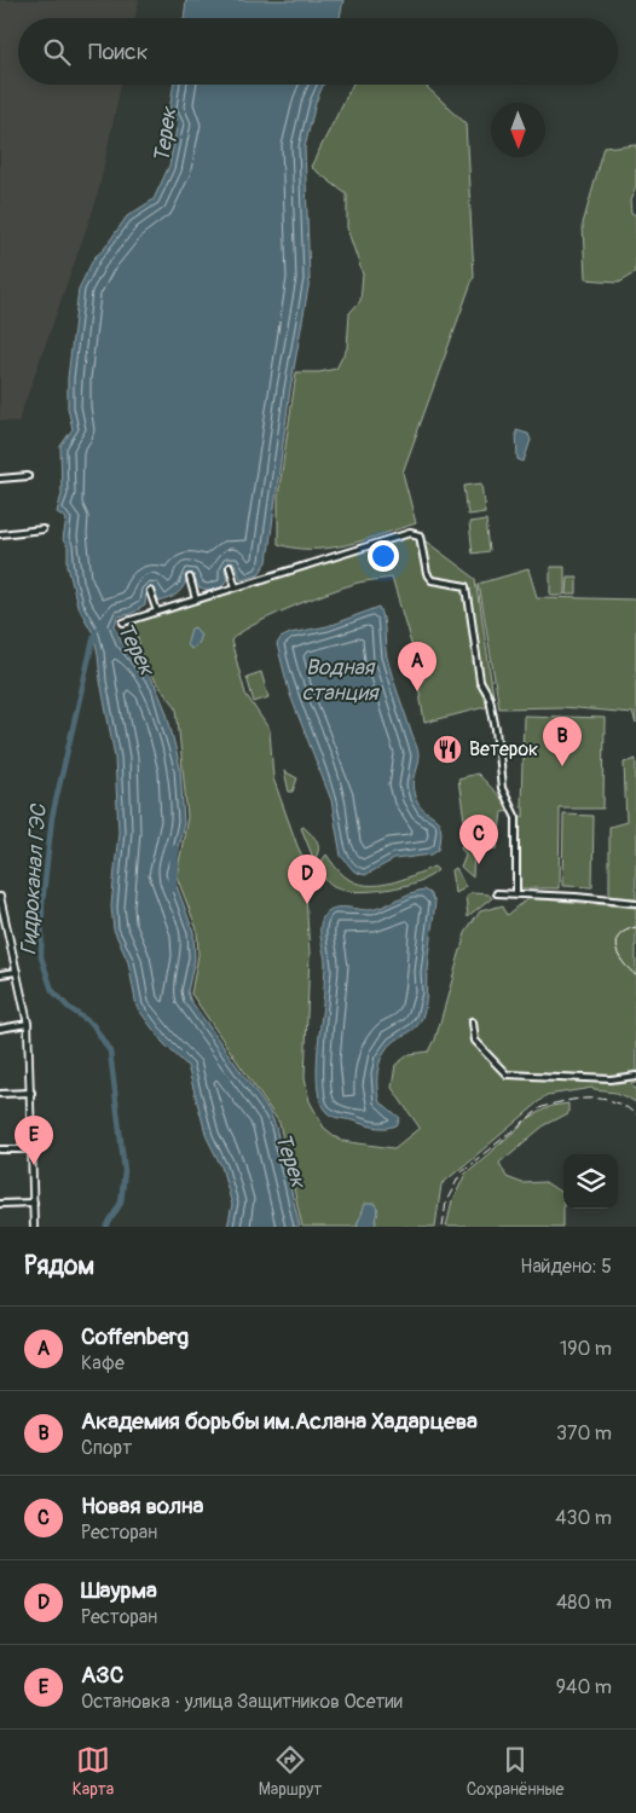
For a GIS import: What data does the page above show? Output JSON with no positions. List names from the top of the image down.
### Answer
{
  "water": ["Терек", "Водная станция", "Гидроканал ГЭС"],
  "places": {
    "restaurant": ["Ветерок"]
  },
  "north": "bottom",
  "page": {
    "search": "Поиск",
    "pins": [
      "A",
      "B",
      "C",
      "D",
      "E"
    ],
    "heading": ["Рядом", "Найдено: 5"],
    "list": [
      {
        "mark": "A",
        "name": "Coffenberg",
        "note": "Кафе",
        "value": "190 m"
      },
      {
        "mark": "B",
        "name": "Академия борьбы им.Аслана Хадарцева",
        "note": "Спорт",
        "value": "370 m"
      },
      {
        "mark": "C",
        "name": "Новая волна",
        "note": "Ресторан",
        "value": "430 m"
      },
      {
        "mark": "D",
        "name": "Шаурма",
        "note": "Ресторан",
        "value": "480 m"
      },
      {
        "mark": "E",
        "name": "АЗС",
        "note": "Остановка · улица Защитников Осетии",
        "value": "940 m"
      }
    ],
    "nav": ["Карта", "Маршрут", "Сохранённые"]
  }
}
